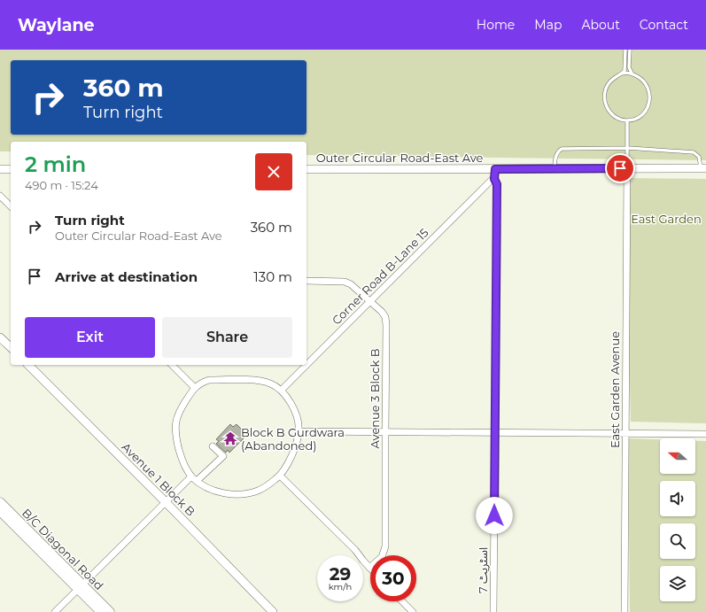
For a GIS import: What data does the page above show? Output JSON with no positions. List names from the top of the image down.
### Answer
{
  "streets": {
    "main road": ["B/C Diagonal Road"],
    "street": [
      "Outer Circular Road-East Ave",
      "Corner Road B-Lane 15",
      "East Garden Avenue",
      "Avenue 3 Block B",
      "Avenue 1 Block B",
      "اسٹریٹ 7"
    ]
  },
  "crossings": [
    ["Outer Circular Road-East Ave", "East Garden Avenue"],
    ["Outer Circular Road-East Ave", "اسٹریٹ 7"],
    ["Corner Road B-Lane 15", "Avenue 3 Block B"],
    ["Corner Road B-Lane 15", "اسٹریٹ 7"]
  ],
  "parks": ["East Garden"],
  "places": {
    "temple": ["Block B Gurdwara (Abandoned)"]
  },
  "north": "left",
  "page": {
    "header": "Waylane",
    "nav": [
      "Home",
      "Map",
      "About",
      "Contact"
    ],
    "turn": ["360 m", "Turn right"],
    "heading": ["2 min", "490 m · 15:24"],
    "list": [
      {
        "name": "Turn right",
        "note": "Outer Circular Road-East Ave",
        "value": "360 m"
      },
      {
        "name": "Arrive at destination",
        "value": "130 m"
      }
    ],
    "buttons": ["Exit", "Share"],
    "speed": "29 km/h",
    "limit": "30"
  }
}
